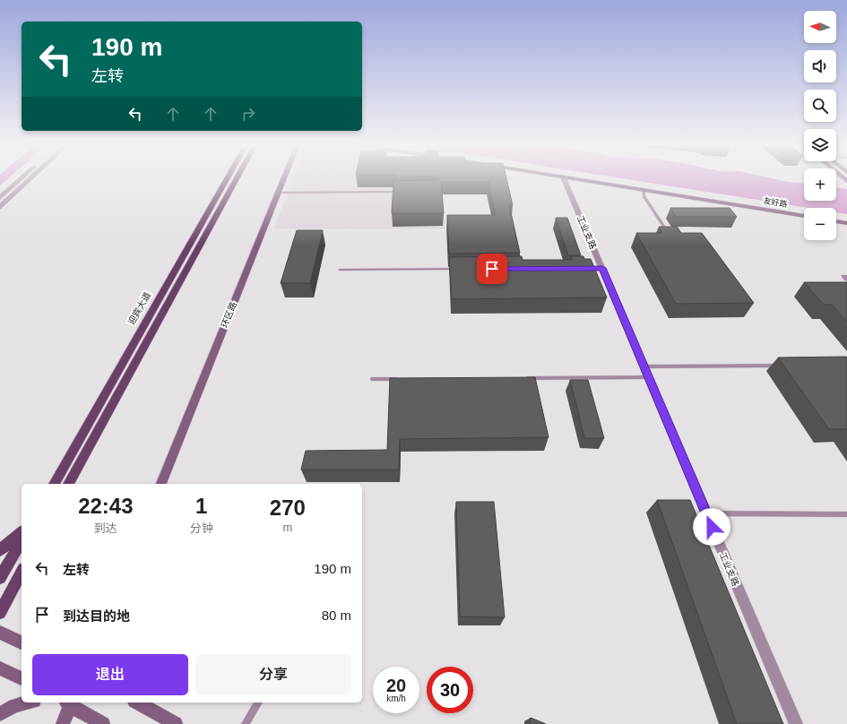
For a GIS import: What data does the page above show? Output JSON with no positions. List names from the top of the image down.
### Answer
{
  "streets": {
    "main road": ["迎宾大道"],
    "street": ["友好路", "工业支路", "环区路"]
  },
  "north": "left",
  "page": {
    "map_buttons": ["+", "−"],
    "turn": ["190 m", "左转"],
    "eta": [
      "22:43",
      "到达",
      "1",
      "分钟",
      "270",
      "m"
    ],
    "list": [
      {
        "name": "左转",
        "value": "190 m"
      },
      {
        "name": "到达目的地",
        "value": "80 m"
      }
    ],
    "buttons": ["退出", "分享"],
    "speed": "20 km/h",
    "limit": "30"
  }
}
